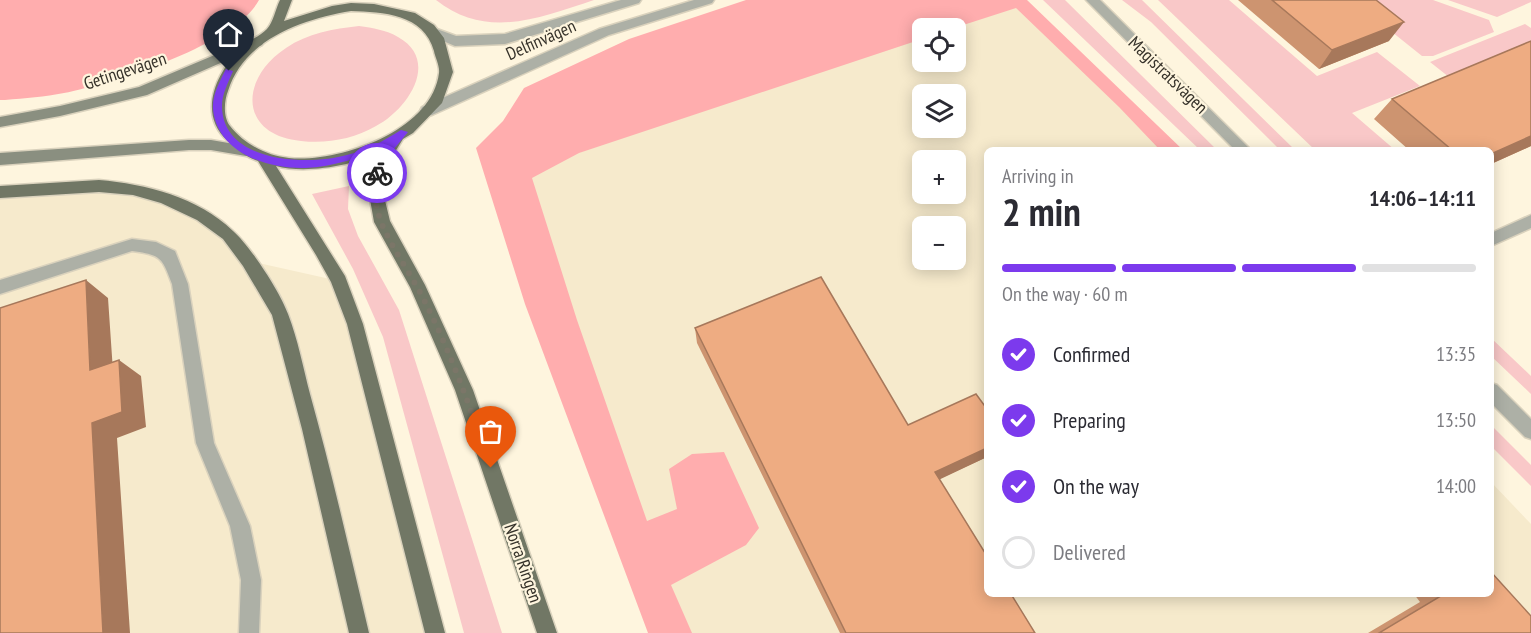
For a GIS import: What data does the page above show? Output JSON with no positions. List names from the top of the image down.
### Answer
{
  "streets": {
    "main road": ["Getingevägen", "Norra Ringen"],
    "street": ["Delfinvägen", "Magistratsvägen"]
  },
  "crossings": [
    ["Delfinvägen", "Getingevägen"],
    ["Delfinvägen", "Norra Ringen"],
    ["Getingevägen", "Norra Ringen"]
  ],
  "page": {
    "map_buttons": ["+", "−"],
    "heading": ["2 min", "Arriving in", "14:06–14:11"],
    "bar": "On the way · 60 m",
    "list": [
      ["Confirmed", "13:35"],
      ["Preparing", "13:50"],
      ["On the way", "14:00"],
      "Delivered"
    ]
  }
}
